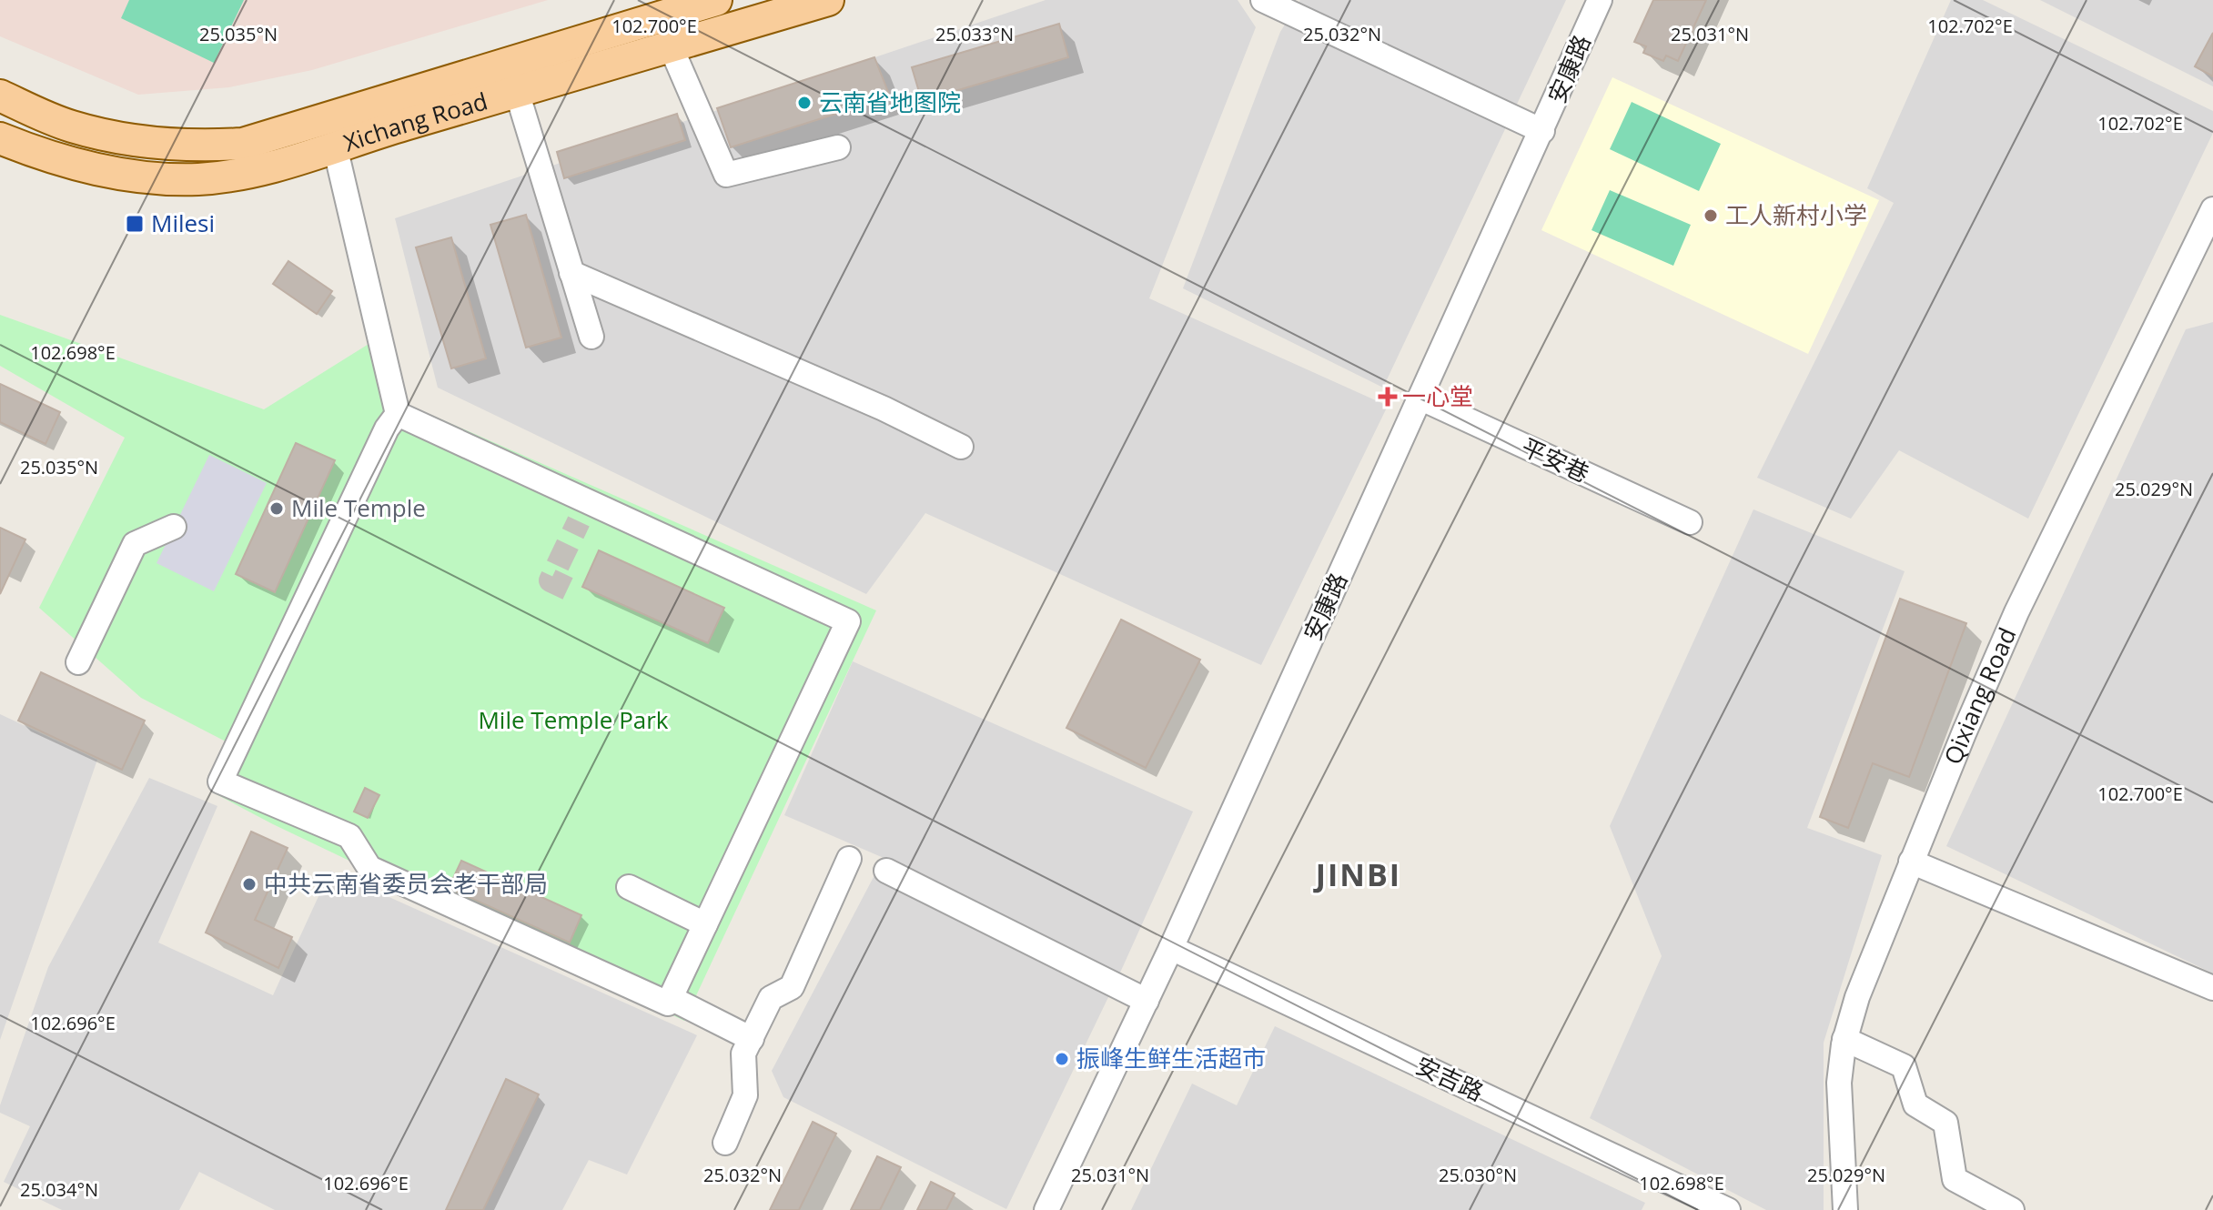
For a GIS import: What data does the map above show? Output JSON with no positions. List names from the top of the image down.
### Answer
{
  "streets": {
    "main road": ["Xichang Road"],
    "street": [
      "安康路",
      "平安巷",
      "Qixiang Road",
      "安吉路"
    ]
  },
  "crossings": [
    ["安康路", "平安巷"],
    ["安康路", "安吉路"]
  ],
  "districts": ["JINBI"],
  "parks": ["Mile Temple Park"],
  "places": {
    "other": [
      "云南省地图院",
      "工人新村小学",
      "Mile Temple",
      "中共云南省委员会老干部局",
      "振峰生鲜生活超市"
    ],
    "transit": ["Milesi"],
    "health": ["一心堂"]
  },
  "coordinates": [
    "102.700°E",
    "102.702°E",
    "25.035°N",
    "25.033°N",
    "25.032°N",
    "25.031°N",
    "102.698°E",
    "25.029°N",
    "102.696°E",
    "25.030°N",
    "25.034°N"
  ]
}
